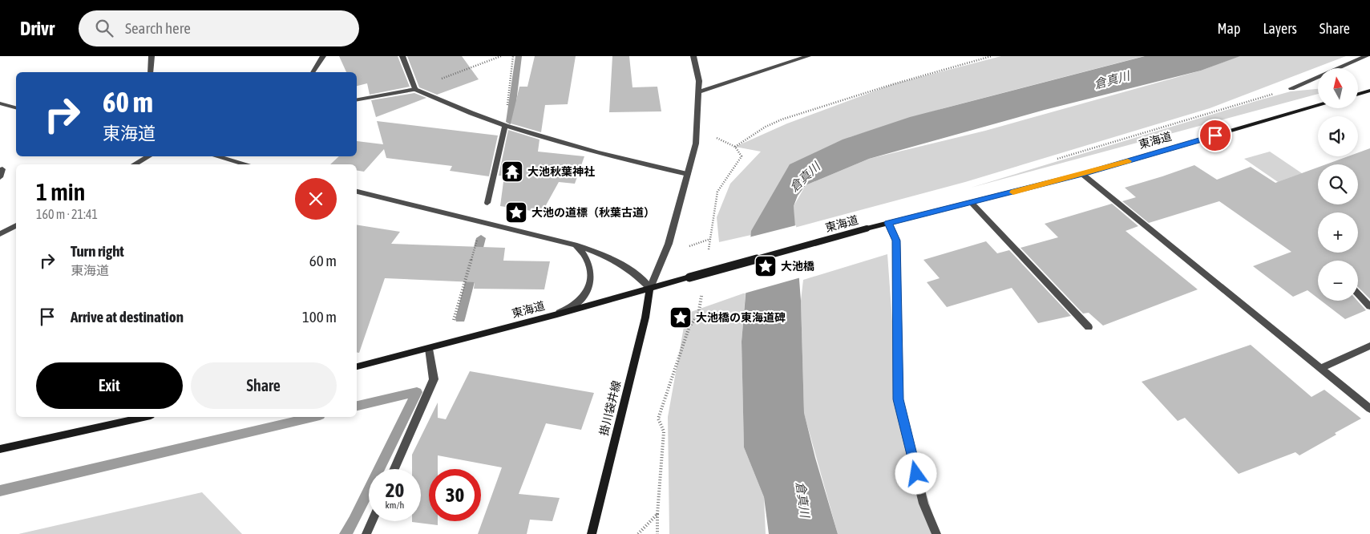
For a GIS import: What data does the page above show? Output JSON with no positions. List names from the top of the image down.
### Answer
{
  "streets": {
    "main road": ["東海道", "掛川袋井線"]
  },
  "crossings": [
    ["東海道", "掛川袋井線"]
  ],
  "water": ["倉真川"],
  "places": {
    "temple": ["大池秋葉神社"],
    "place": ["大池の道標（秋葉古道）", "大池橋", "大池橋の東海道碑"]
  },
  "north": "top",
  "page": {
    "header": "Drivr",
    "search": "Search here",
    "nav": ["Map", "Layers", "Share"],
    "map_buttons": ["+", "−"],
    "turn": ["60 m", "東海道"],
    "heading": ["1 min", "160 m · 21:41"],
    "list": [
      {
        "name": "Turn right",
        "note": "東海道",
        "value": "60 m"
      },
      {
        "name": "Arrive at destination",
        "value": "100 m"
      }
    ],
    "buttons": ["Exit", "Share"],
    "speed": "20 km/h",
    "limit": "30"
  }
}
